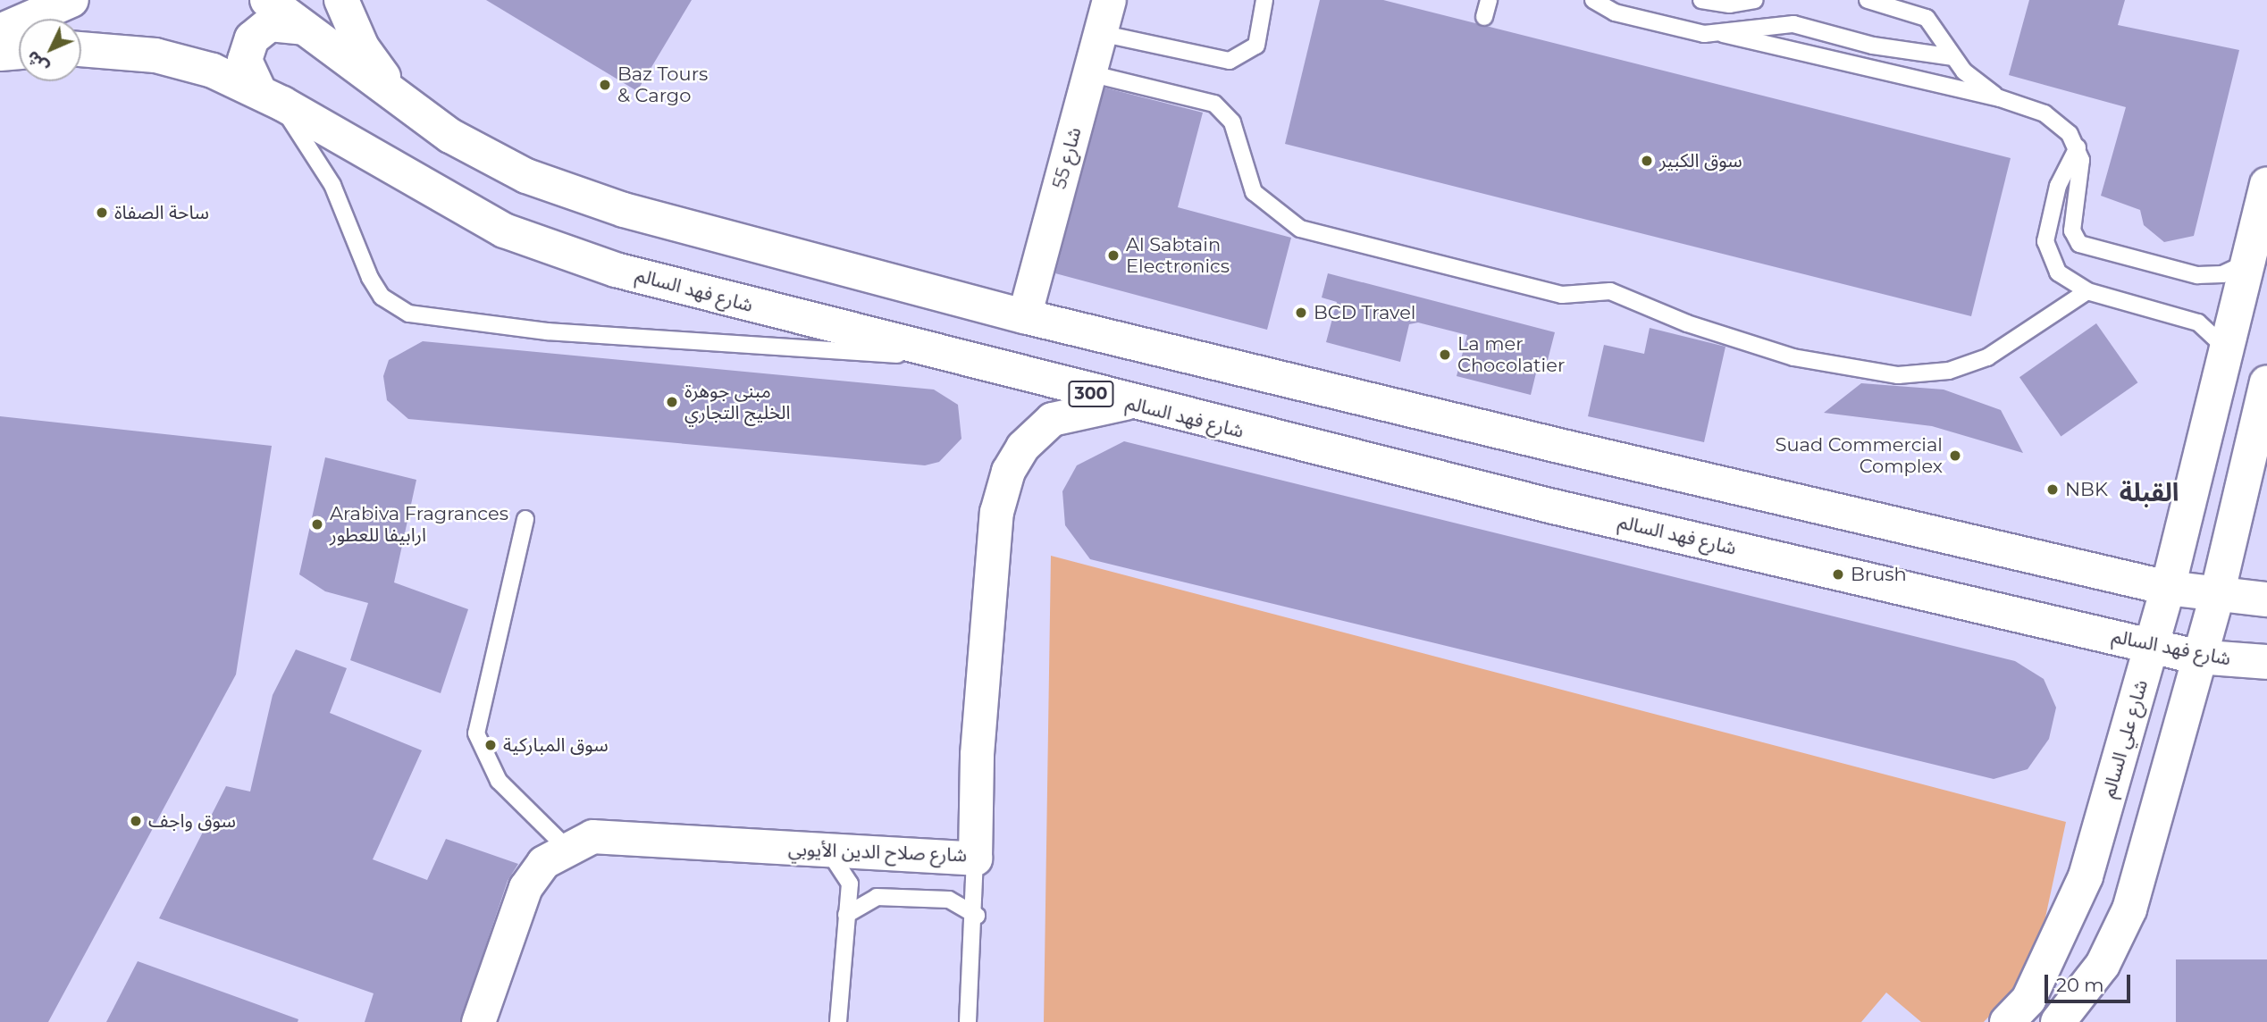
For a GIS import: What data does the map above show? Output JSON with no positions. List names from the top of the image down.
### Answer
{
  "streets": {
    "main road": ["شارع فهد السالم", "300", "شارع علي السالم"],
    "street": ["شارع 55", "شارع صلاح الدين الأيوبي"]
  },
  "crossings": [
    ["شارع فهد السالم", "شارع علي السالم"],
    ["شارع فهد السالم", "شارع صلاح الدين الأيوبي"]
  ],
  "districts": ["القبلة"],
  "places": [
    "Baz Tours & Cargo",
    "سوق الكبير",
    "ساحة الصفاة",
    "Al Sabtain Electronics",
    "BCD Travel",
    "La mer Chocolatier",
    "مبنى جوهرة الخليج التجاري",
    "Suad Commercial Complex",
    "NBK",
    "Arabiva Fragrances ارابيفا للعطور",
    "Brush",
    "سوق المباركية",
    "سوق واجف"
  ],
  "scale_bar": "20 m",
  "north": "bottom left"
}
